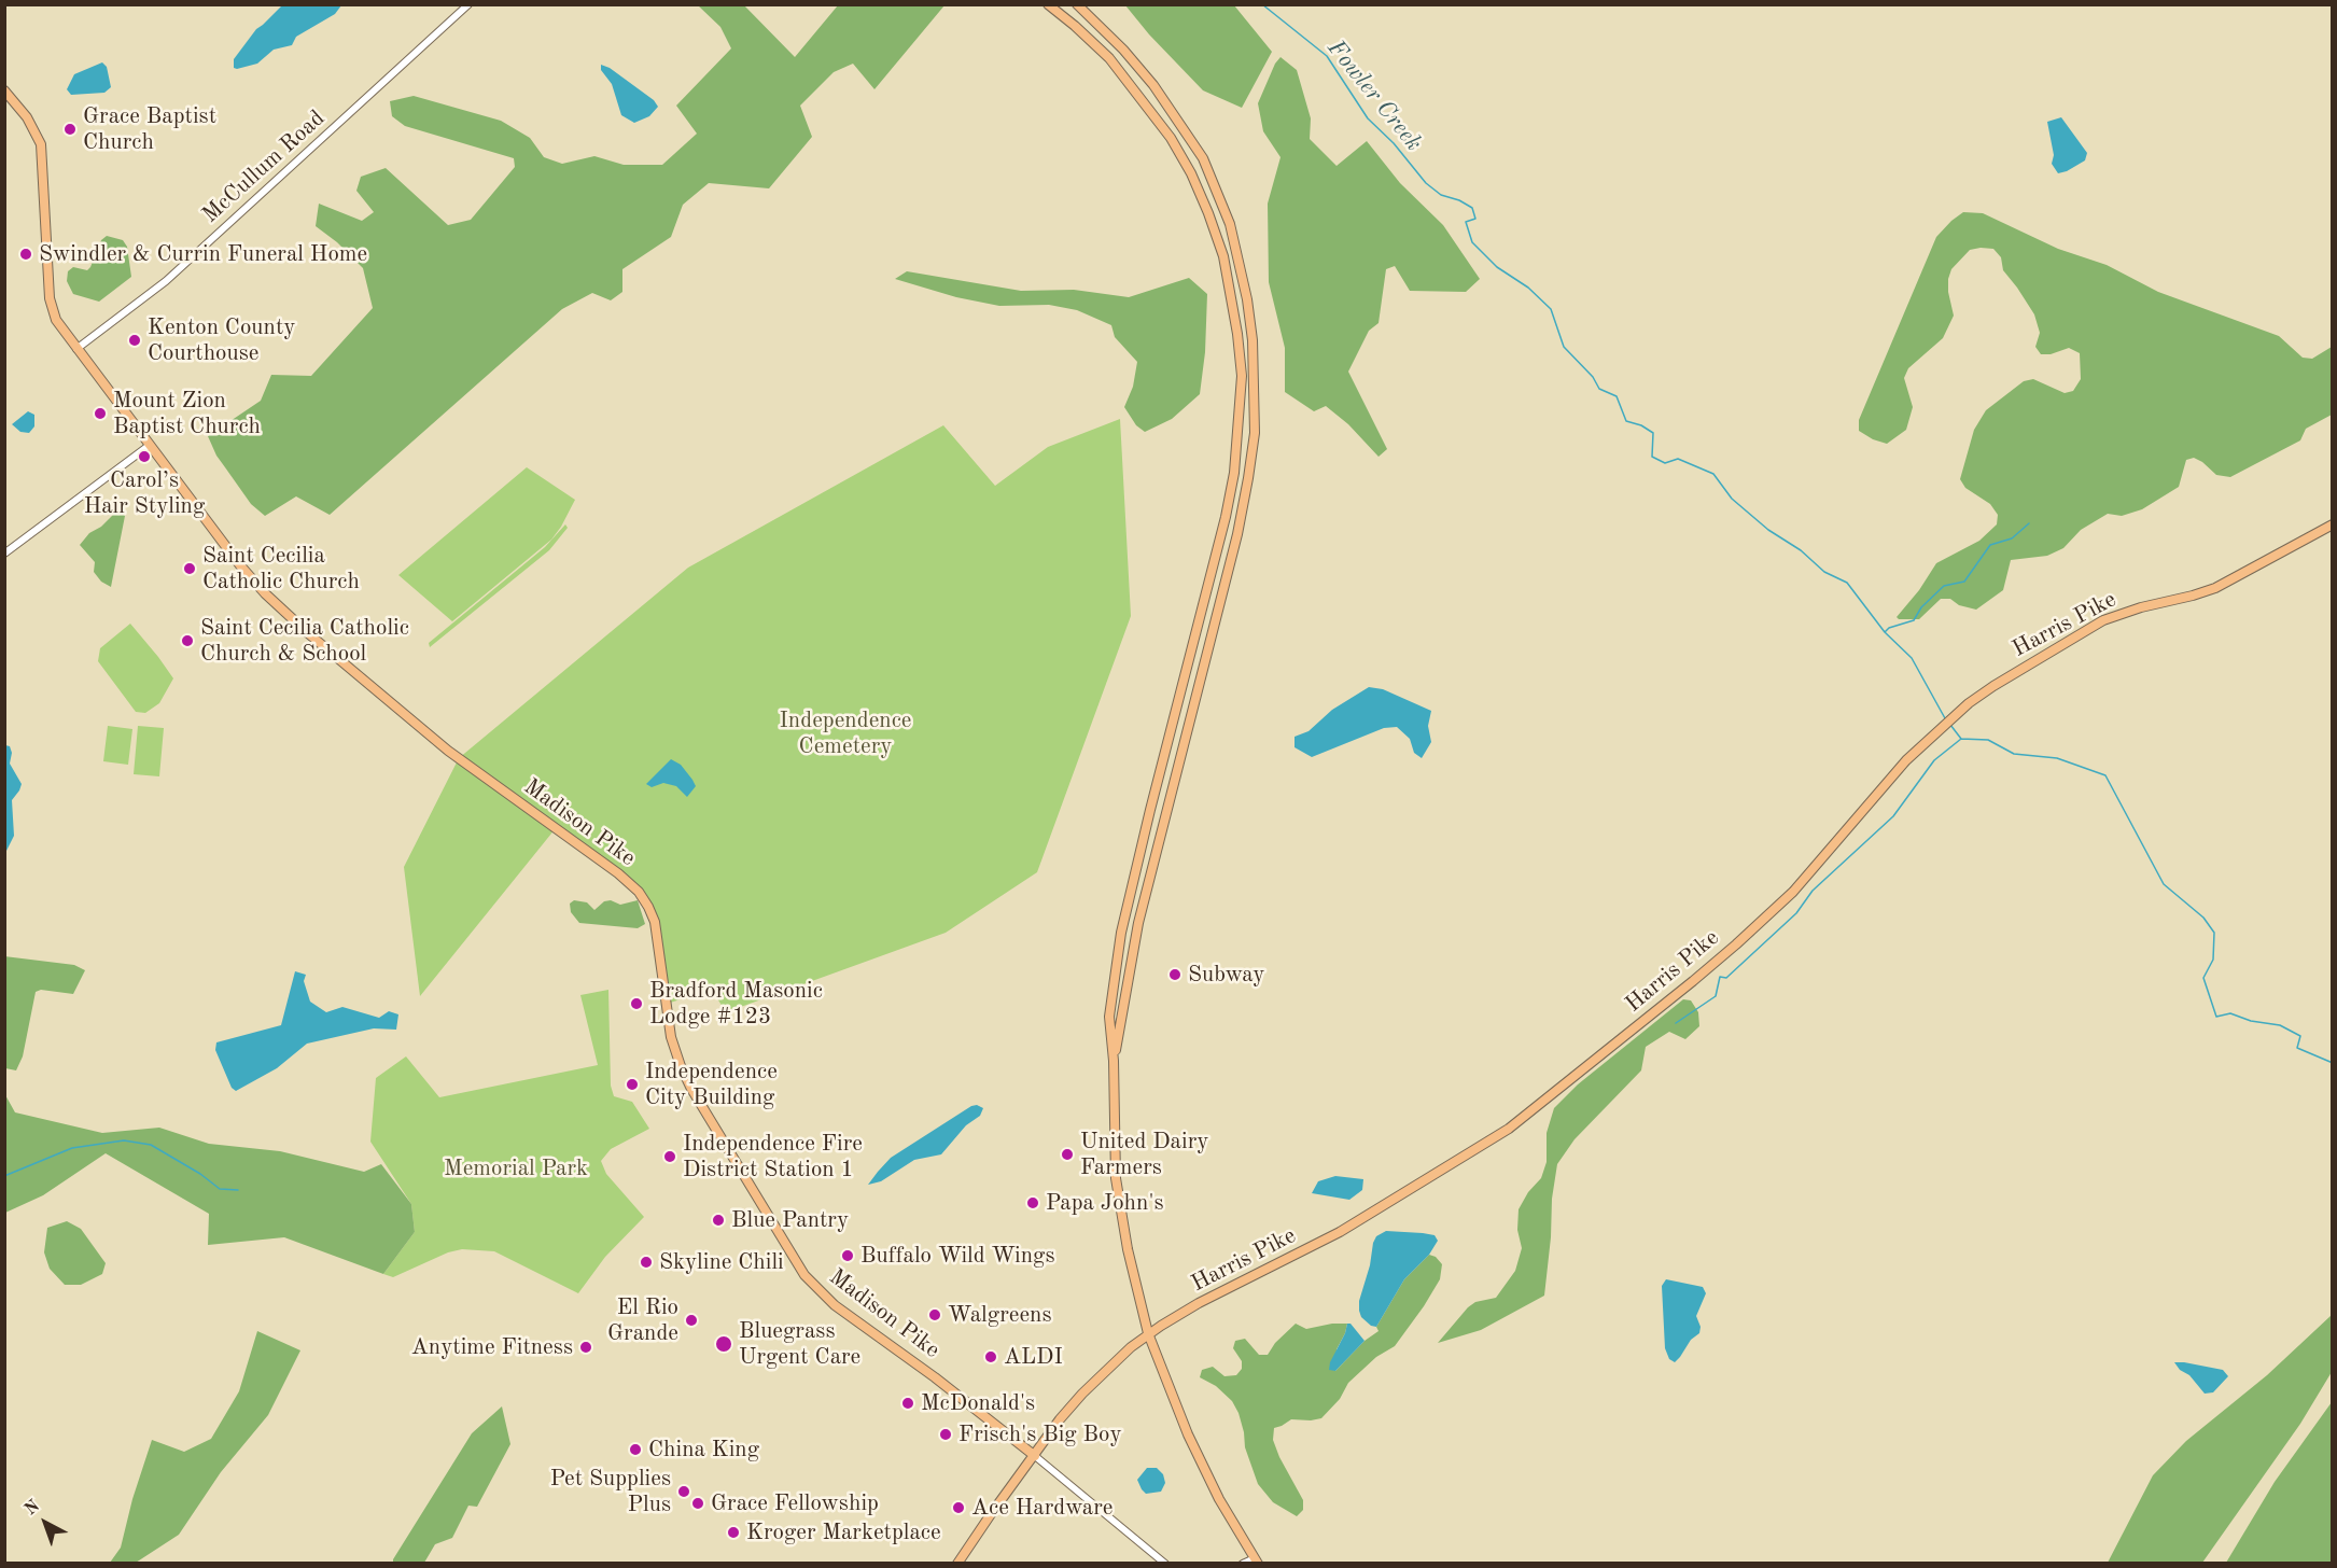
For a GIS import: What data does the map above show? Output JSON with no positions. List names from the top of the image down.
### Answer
{
  "streets": {
    "main road": ["Harris Pike", "Madison Pike"],
    "street": ["McCullum Road"]
  },
  "crossings": [
    ["McCullum Road", "Madison Pike"],
    ["Harris Pike", "Madison Pike"]
  ],
  "water": ["Fowler Creek"],
  "parks": ["Independence Cemetery", "Memorial Park"],
  "places": [
    "Grace Baptist Church",
    "Swindler & Currin Funeral Home",
    "Kenton County Courthouse",
    "Mount Zion Baptist Church",
    "Carol’s Hair Styling",
    "Saint Cecilia Catholic Church",
    "Saint Cecilia Catholic Church & School",
    "Subway",
    "Bradford Masonic Lodge #123",
    "Independence City Building",
    "United Dairy Farmers",
    "Independence Fire District Station 1",
    "Papa John's",
    "Blue Pantry",
    "Buffalo Wild Wings",
    "Skyline Chili",
    "Walgreens",
    "El Rio Grande",
    "Bluegrass Urgent Care",
    "Anytime Fitness",
    "ALDI",
    "McDonald's",
    "Frisch's Big Boy",
    "China King",
    "Pet Supplies Plus",
    "Grace Fellowship",
    "Ace Hardware",
    "Kroger Marketplace"
  ],
  "north": "top left"
}
